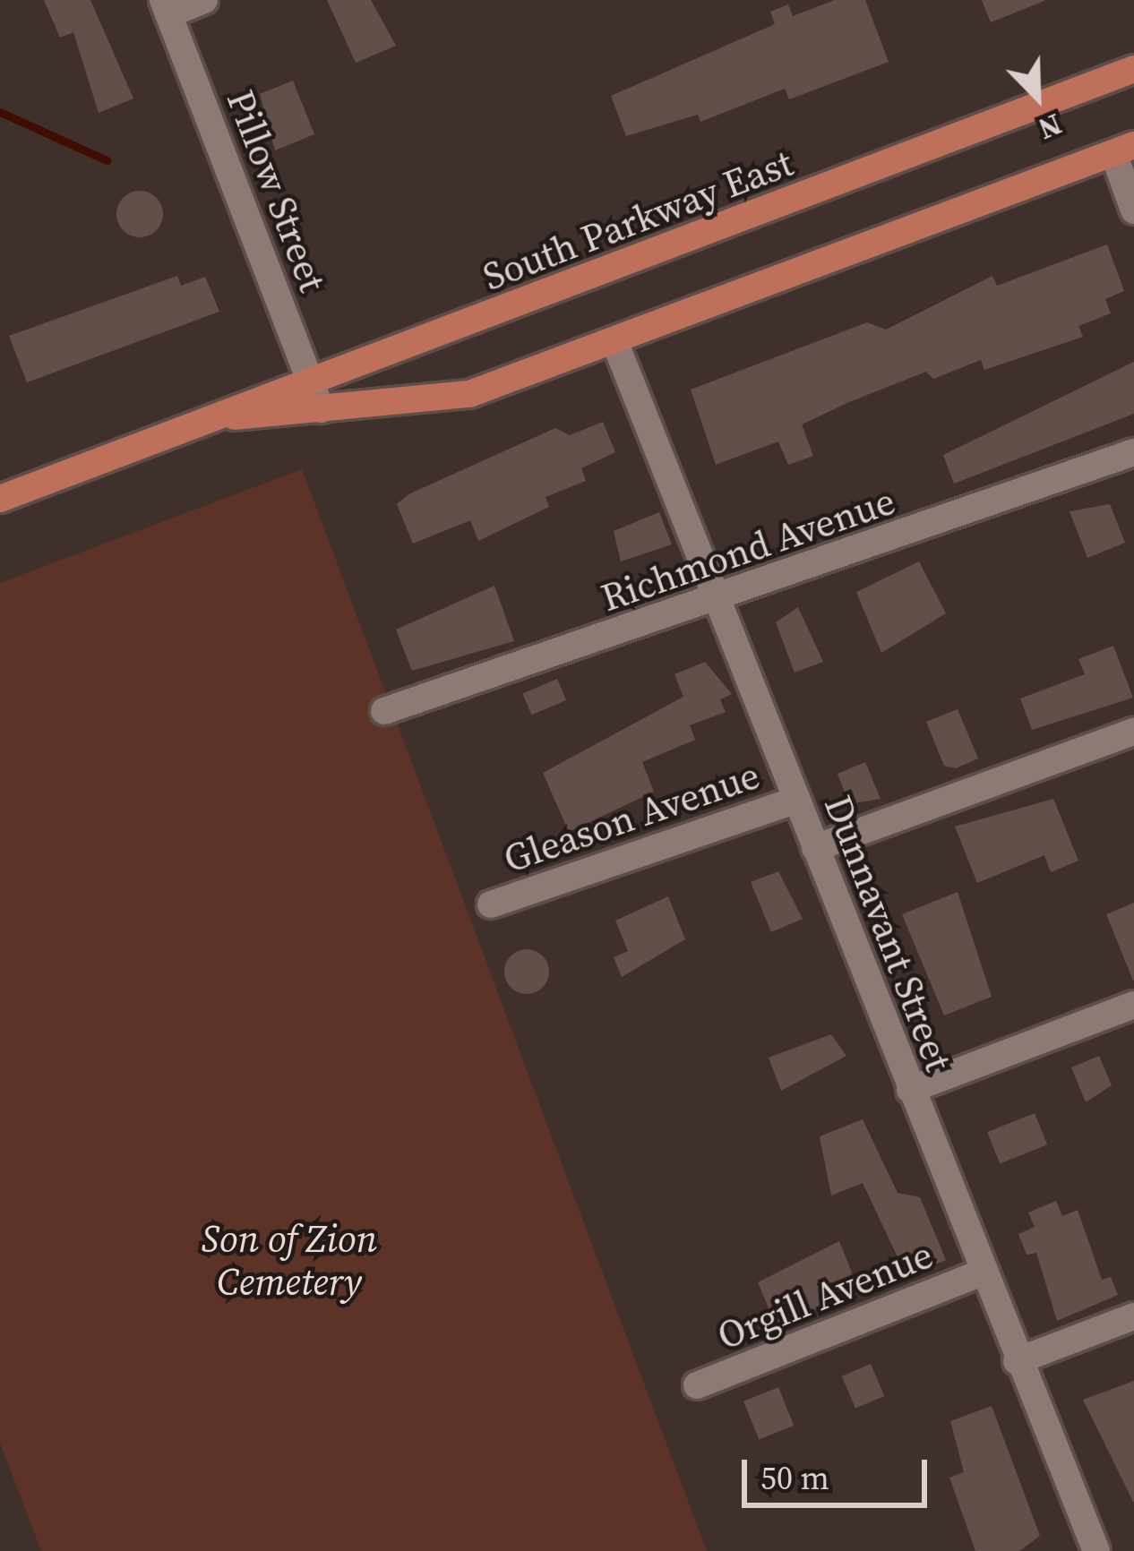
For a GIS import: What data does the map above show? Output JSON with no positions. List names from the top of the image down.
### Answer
{
  "streets": {
    "main road": ["South Parkway East"],
    "street": [
      "Pillow Street",
      "Richmond Avenue",
      "Gleason Avenue",
      "Dunnavant Street",
      "Orgill Avenue"
    ]
  },
  "crossings": [
    ["Pillow Street", "South Parkway East"],
    ["South Parkway East", "Dunnavant Street"],
    ["Richmond Avenue", "Dunnavant Street"],
    ["Gleason Avenue", "Dunnavant Street"],
    ["Dunnavant Street", "Orgill Avenue"]
  ],
  "parks": ["Son of Zion Cemetery"],
  "scale_bar": "50 m",
  "north": "bottom right"
}
